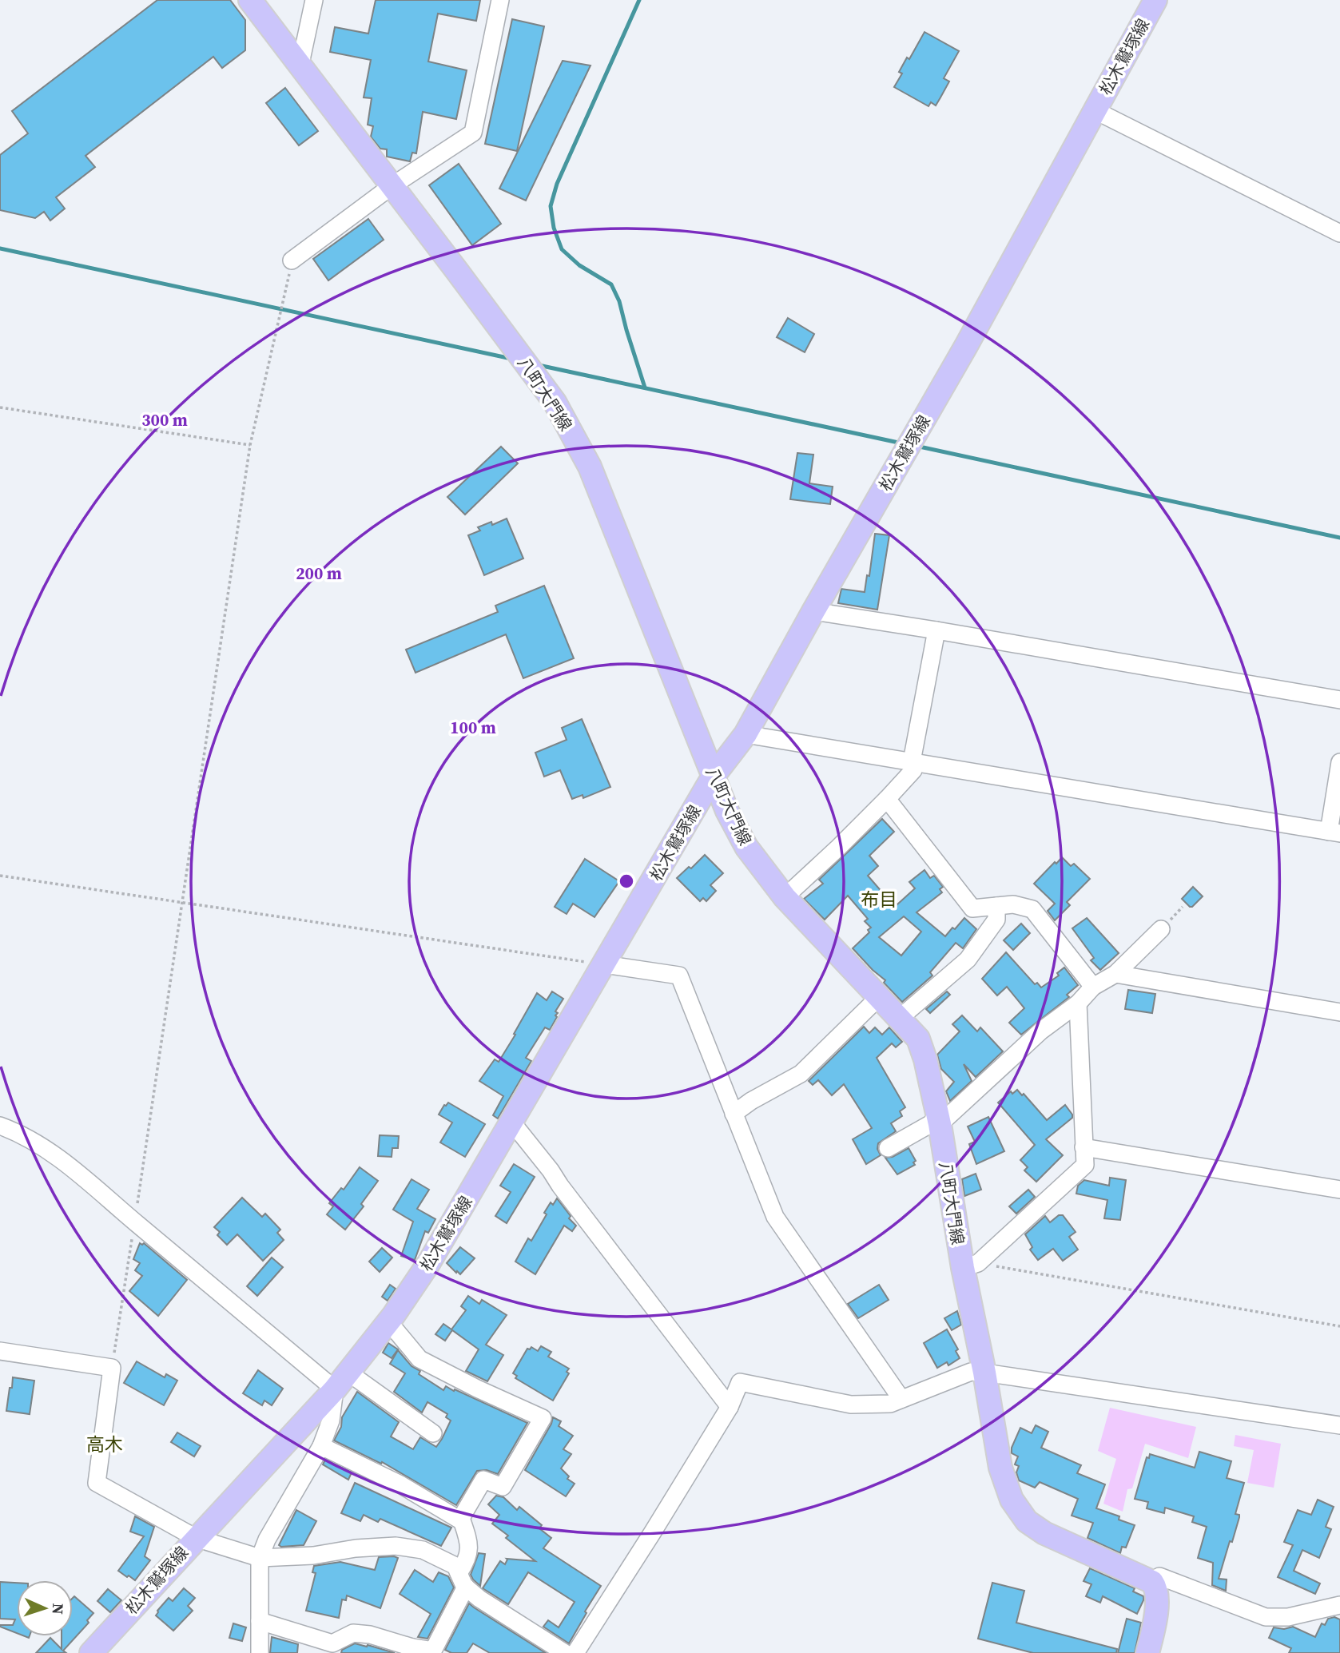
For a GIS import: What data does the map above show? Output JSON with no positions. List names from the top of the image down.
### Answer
{
  "streets": {
    "main road": ["松木鷲塚線", "八町大門線"]
  },
  "crossings": [
    ["松木鷲塚線", "八町大門線"]
  ],
  "districts": ["布目", "高木"],
  "north": "right",
  "rings": ["300 m", "200 m", "100 m"]
}
